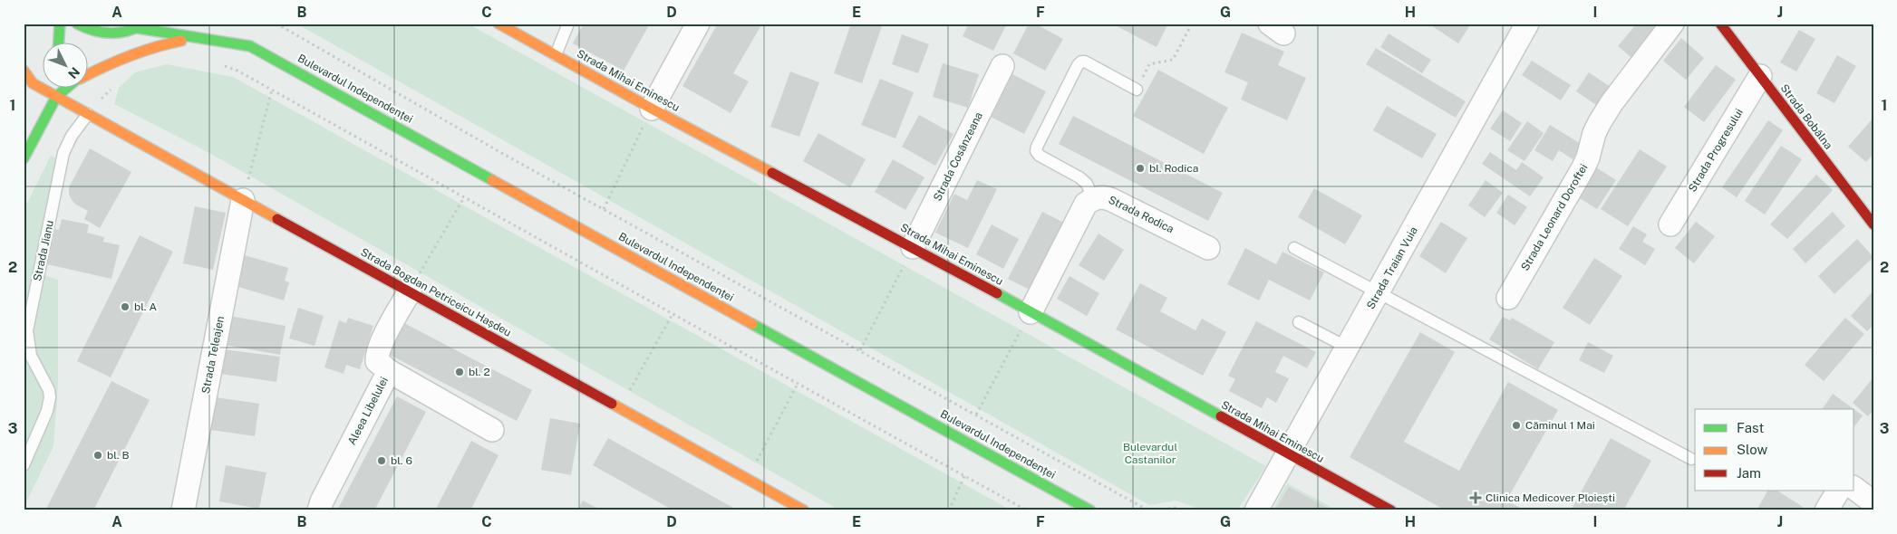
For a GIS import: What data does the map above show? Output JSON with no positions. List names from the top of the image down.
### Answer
{
  "streets": {
    "street": [
      "Strada Mihai Eminescu",
      "Bulevardul Independenței",
      "Strada Bobâlna",
      "Strada Progresului",
      "Strada Cosânzeana",
      "Strada Rodica",
      "Strada Leonard Doroftei",
      "Strada Traian Vuia",
      "Strada Bogdan Petriceicu Hașdeu",
      "Strada Teleajen",
      "Aleea Libelulei"
    ],
    "lane": ["Strada Jianu"]
  },
  "crossings": [
    ["Strada Mihai Eminescu", "Strada Cosânzeana"],
    ["Strada Mihai Eminescu", "Strada Rodica"],
    ["Strada Mihai Eminescu", "Strada Traian Vuia"],
    ["Strada Bobâlna", "Strada Progresului"],
    ["Strada Jianu", "Strada Bogdan Petriceicu Hașdeu"],
    ["Strada Bogdan Petriceicu Hașdeu", "Strada Teleajen"],
    ["Strada Bogdan Petriceicu Hașdeu", "Aleea Libelulei"]
  ],
  "parks": ["Bulevardul Castanilor"],
  "places": {
    "other": [
      "bl. Rodica",
      "bl. A",
      "bl. 2",
      "Căminul 1 Mai",
      "bl. B",
      "bl. 6"
    ],
    "health": ["Clinica Medicover Ploiești"]
  },
  "legend": ["Fast", "Slow", "Jam"],
  "north": "bottom right",
  "grid": {
    "columns": [
      "A",
      "B",
      "C",
      "D",
      "E",
      "F",
      "G",
      "H",
      "I",
      "J"
    ],
    "rows": ["1", "2", "3"]
  }
}
